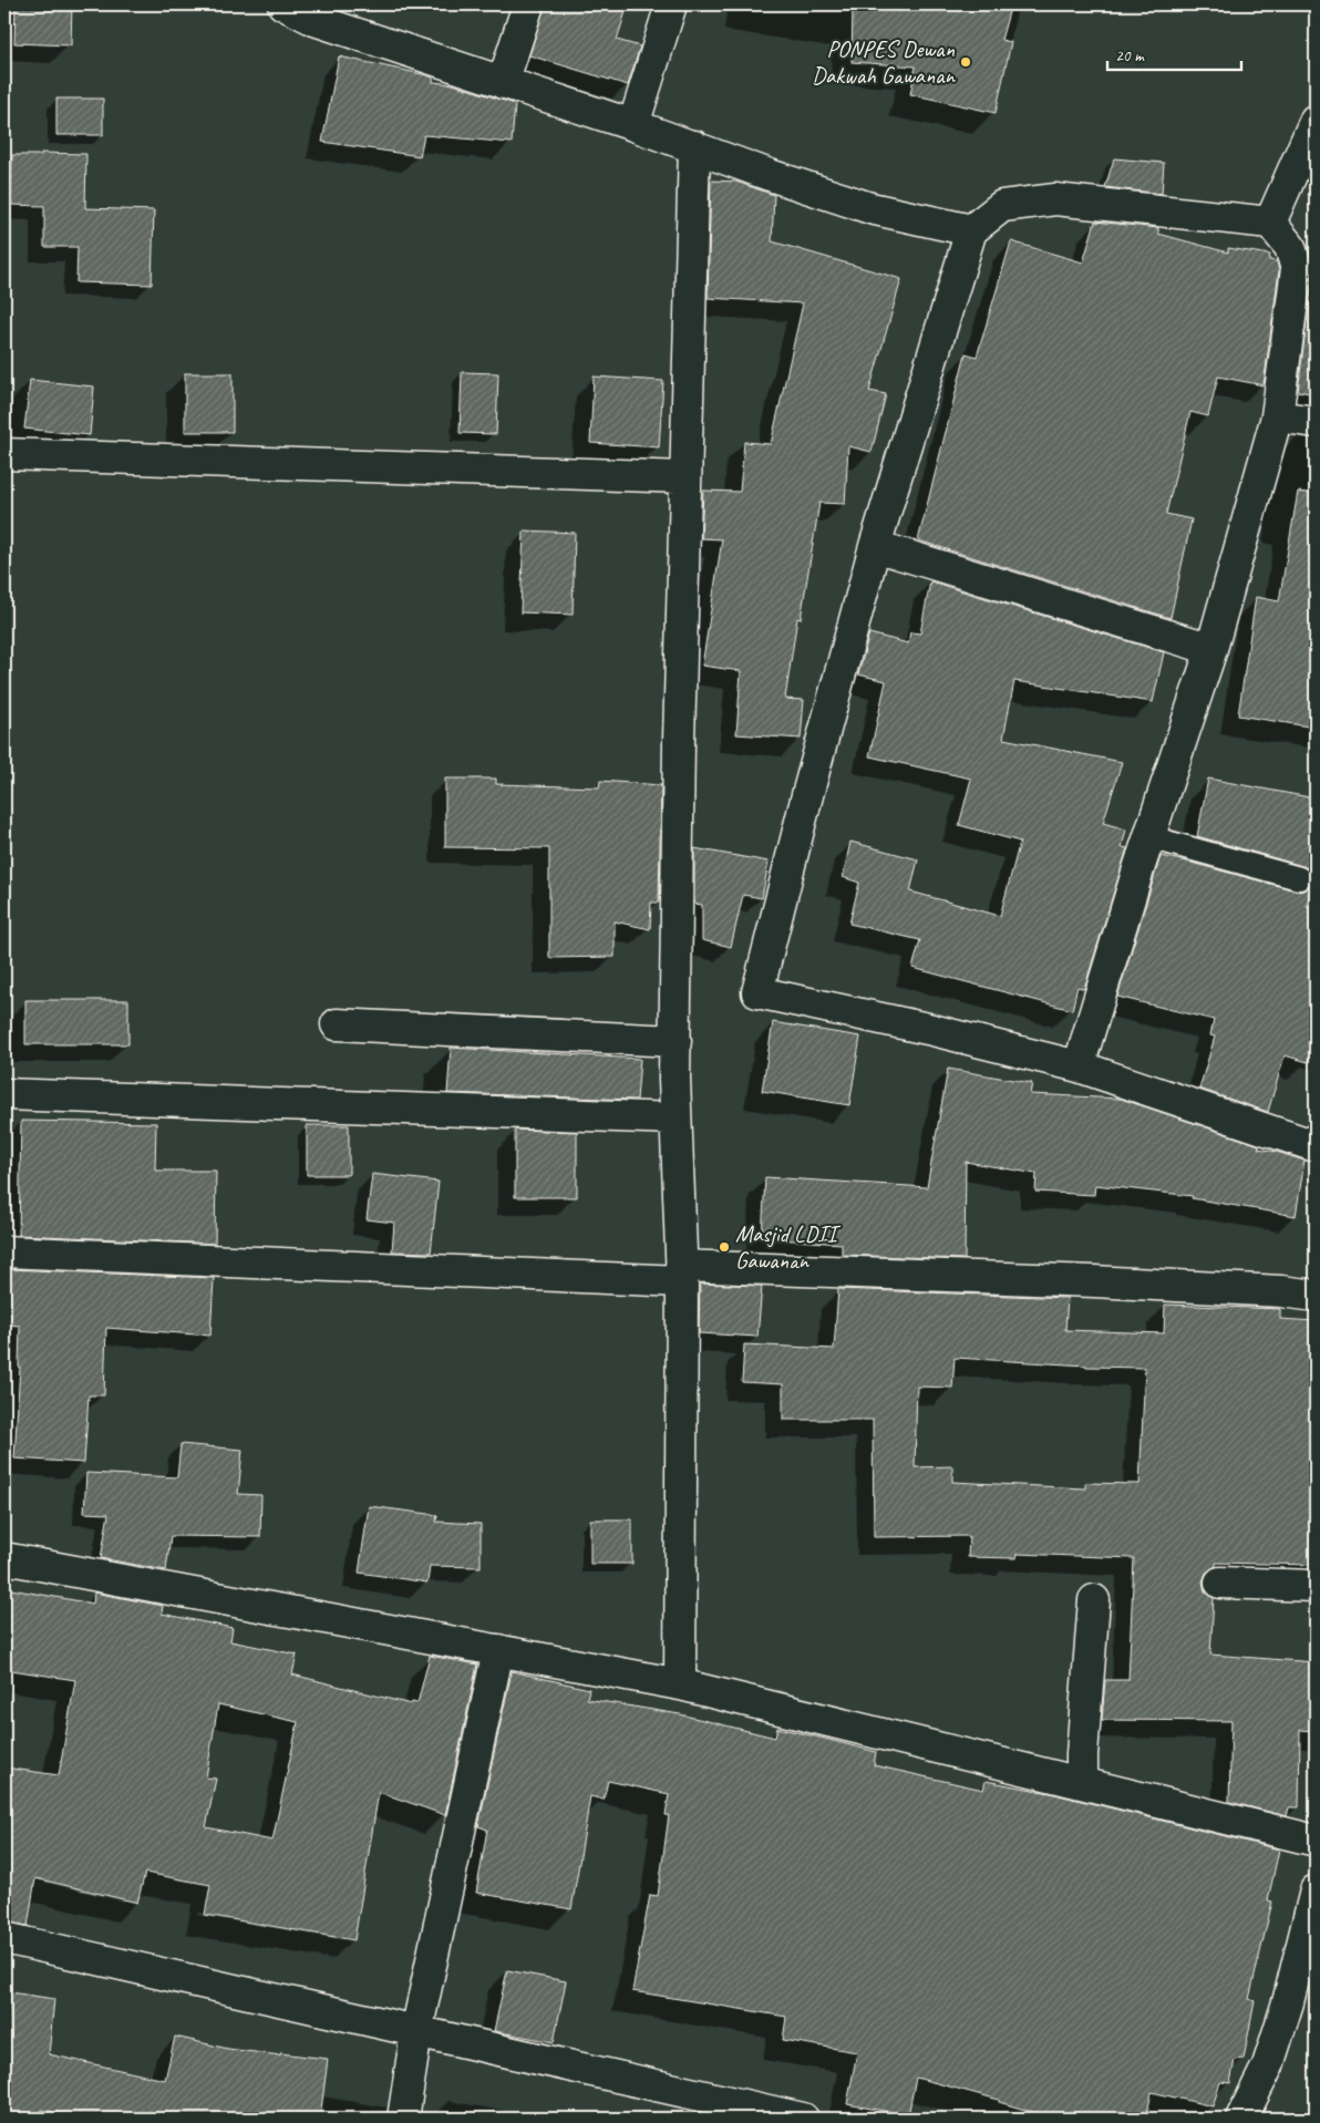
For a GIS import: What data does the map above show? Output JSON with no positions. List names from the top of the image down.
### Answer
{
  "places": ["PONPES Dewan Dakwah Gawanan", "Masjid LDII Gawanan"],
  "scale_bar": "20 m"
}
